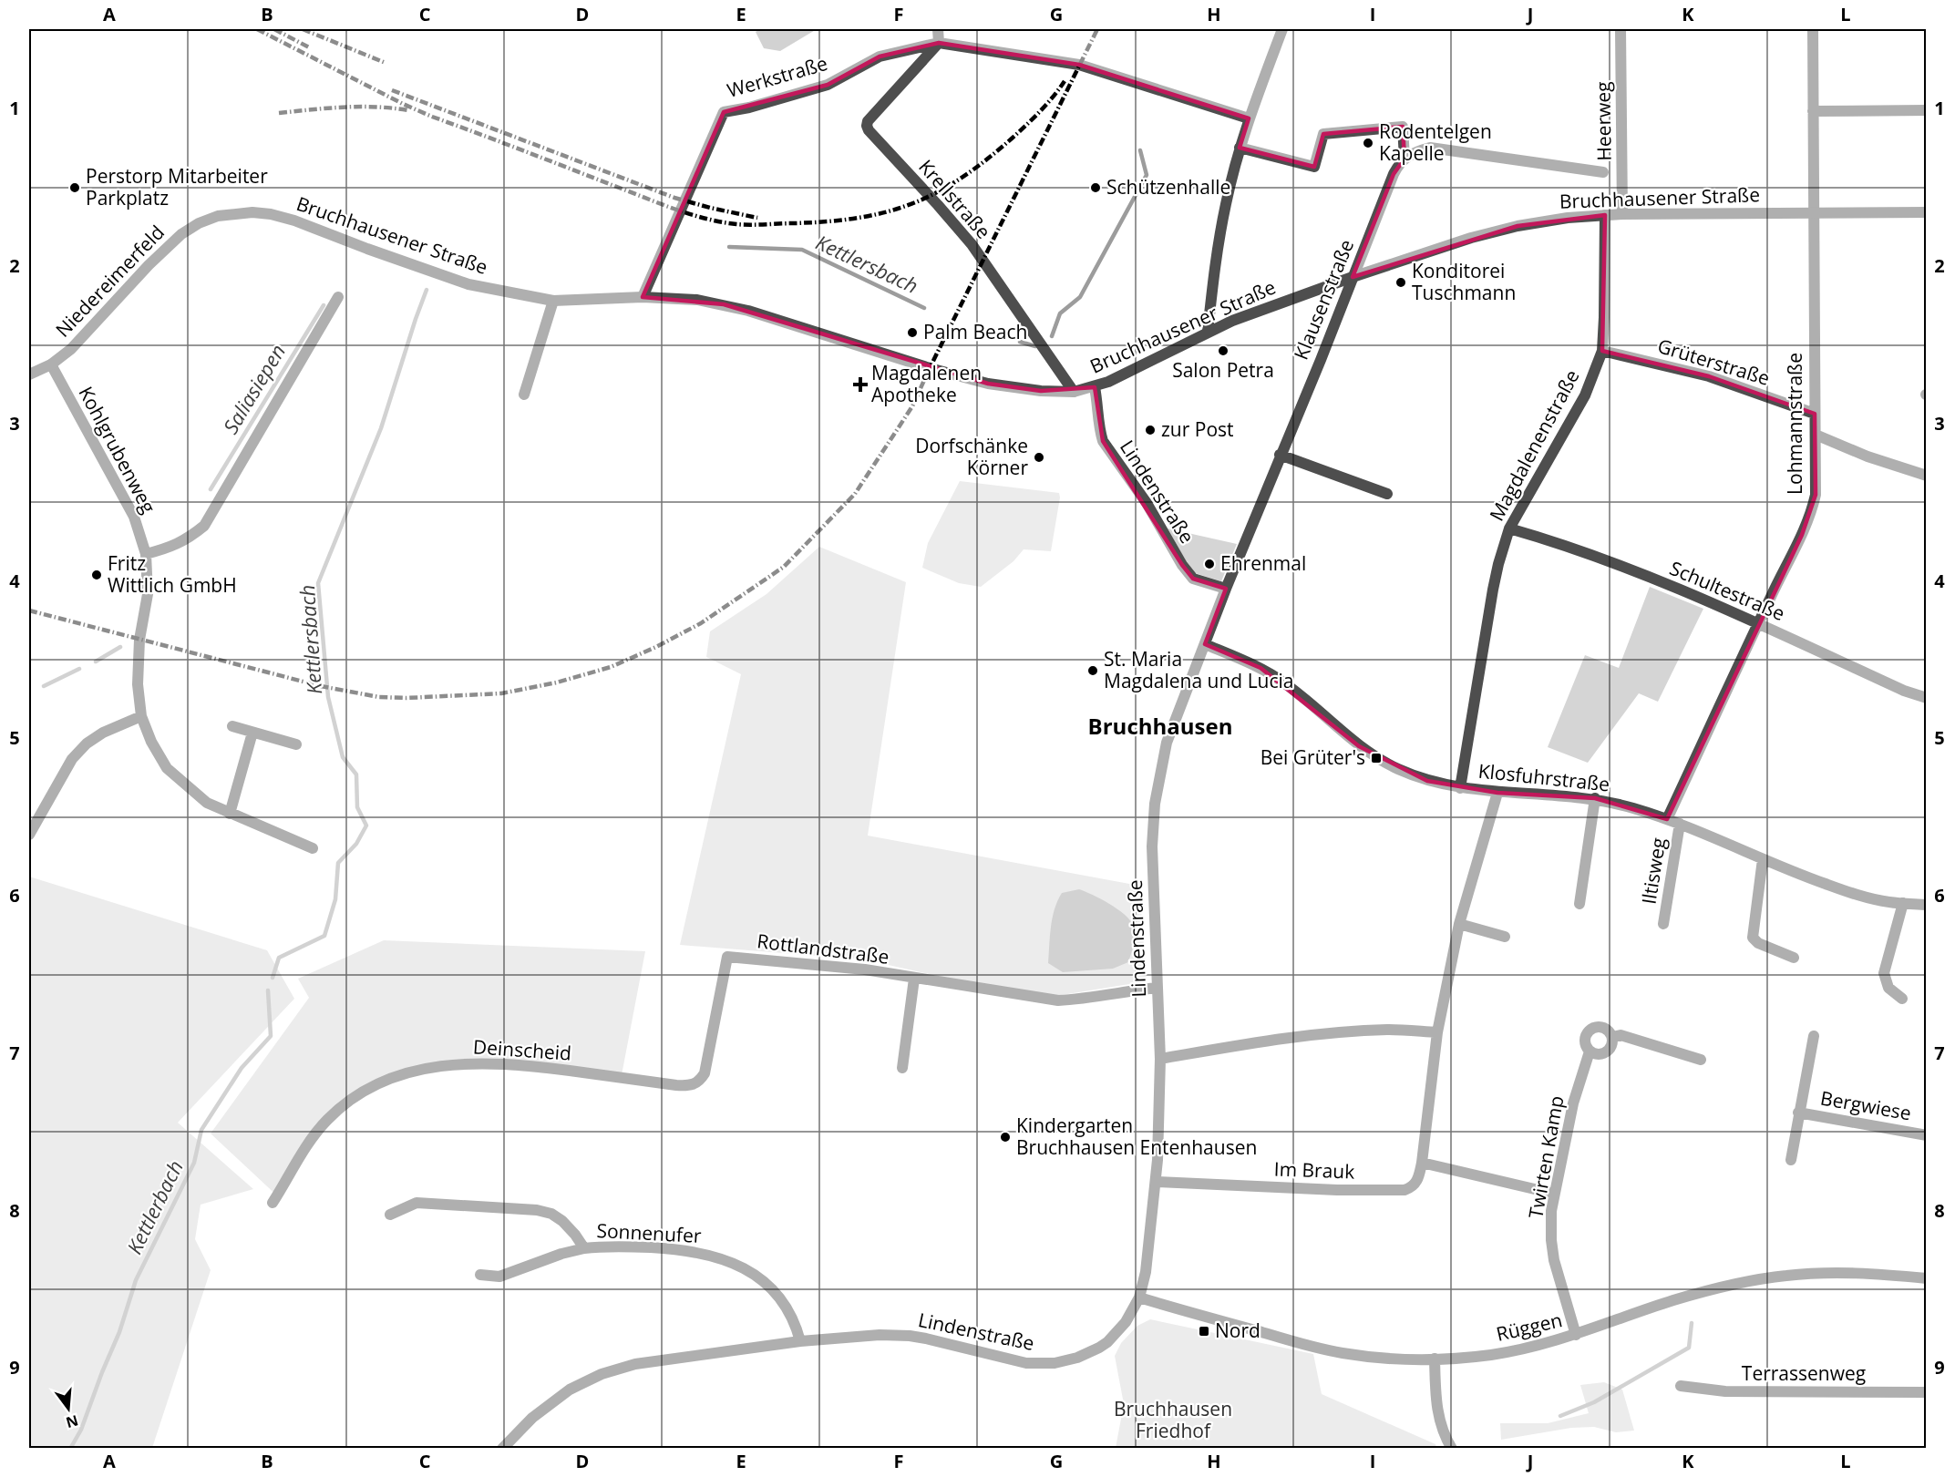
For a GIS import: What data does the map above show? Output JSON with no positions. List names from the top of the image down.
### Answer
{
  "streets": {
    "street": [
      "Werkstraße",
      "Heerweg",
      "Bruchhausener Straße",
      "Krellstraße",
      "Niedereimerfeld",
      "Klausenstraße",
      "Grüterstraße",
      "Lohmannstraße",
      "Magdalenenstraße",
      "Kohlgrubenweg",
      "Lindenstraße",
      "Schultestraße",
      "Klosfuhrstraße",
      "Iltisweg",
      "Rottlandstraße",
      "Deinscheid",
      "Bergwiese",
      "Twirten Kamp",
      "Im Brauk",
      "Sonnenufer",
      "Rüggen",
      "Terrassenweg"
    ]
  },
  "crossings": [
    ["Werkstraße", "Bruchhausener Straße"],
    ["Werkstraße", "Krellstraße"],
    ["Heerweg", "Bruchhausener Straße"],
    ["Bruchhausener Straße", "Krellstraße"],
    ["Bruchhausener Straße", "Niedereimerfeld"],
    ["Bruchhausener Straße", "Klausenstraße"],
    ["Bruchhausener Straße", "Lohmannstraße"],
    ["Bruchhausener Straße", "Magdalenenstraße"],
    ["Bruchhausener Straße", "Lindenstraße"],
    ["Niedereimerfeld", "Kohlgrubenweg"],
    ["Klausenstraße", "Lindenstraße"],
    ["Klausenstraße", "Klosfuhrstraße"],
    ["Grüterstraße", "Lohmannstraße"],
    ["Grüterstraße", "Magdalenenstraße"],
    ["Lohmannstraße", "Schultestraße"],
    ["Lohmannstraße", "Klosfuhrstraße"],
    ["Magdalenenstraße", "Schultestraße"],
    ["Magdalenenstraße", "Klosfuhrstraße"],
    ["Lindenstraße", "Klosfuhrstraße"],
    ["Lindenstraße", "Rottlandstraße"],
    ["Lindenstraße", "Im Brauk"],
    ["Lindenstraße", "Sonnenufer"],
    ["Lindenstraße", "Rüggen"],
    ["Klosfuhrstraße", "Iltisweg"],
    ["Klosfuhrstraße", "Im Brauk"],
    ["Rottlandstraße", "Deinscheid"],
    ["Twirten Kamp", "Rüggen"]
  ],
  "districts": ["Bruchhausen"],
  "water": ["Kettlersbach", "Saliasiepen", "Kettlerbach"],
  "parks": ["Bruchhausen Friedhof"],
  "places": {
    "other": [
      "Rodentelgen Kapelle",
      "Perstorp Mitarbeiter Parkplatz",
      "Schützenhalle",
      "Konditorei Tuschmann",
      "Palm Beach",
      "Salon Petra",
      "zur Post",
      "Dorfschänke Körner",
      "Ehrenmal",
      "Fritz Wittlich GmbH",
      "St. Maria Magdalena und Lucia",
      "Kindergarten Bruchhausen Entenhausen"
    ],
    "health": ["Magdalenen Apotheke"],
    "transit": ["Bei Grüter's", "Nord"]
  },
  "north": "bottom",
  "grid": {
    "columns": [
      "A",
      "B",
      "C",
      "D",
      "E",
      "F",
      "G",
      "H",
      "I",
      "J",
      "K",
      "L"
    ],
    "rows": [
      "1",
      "2",
      "3",
      "4",
      "5",
      "6",
      "7",
      "8",
      "9"
    ]
  }
}
